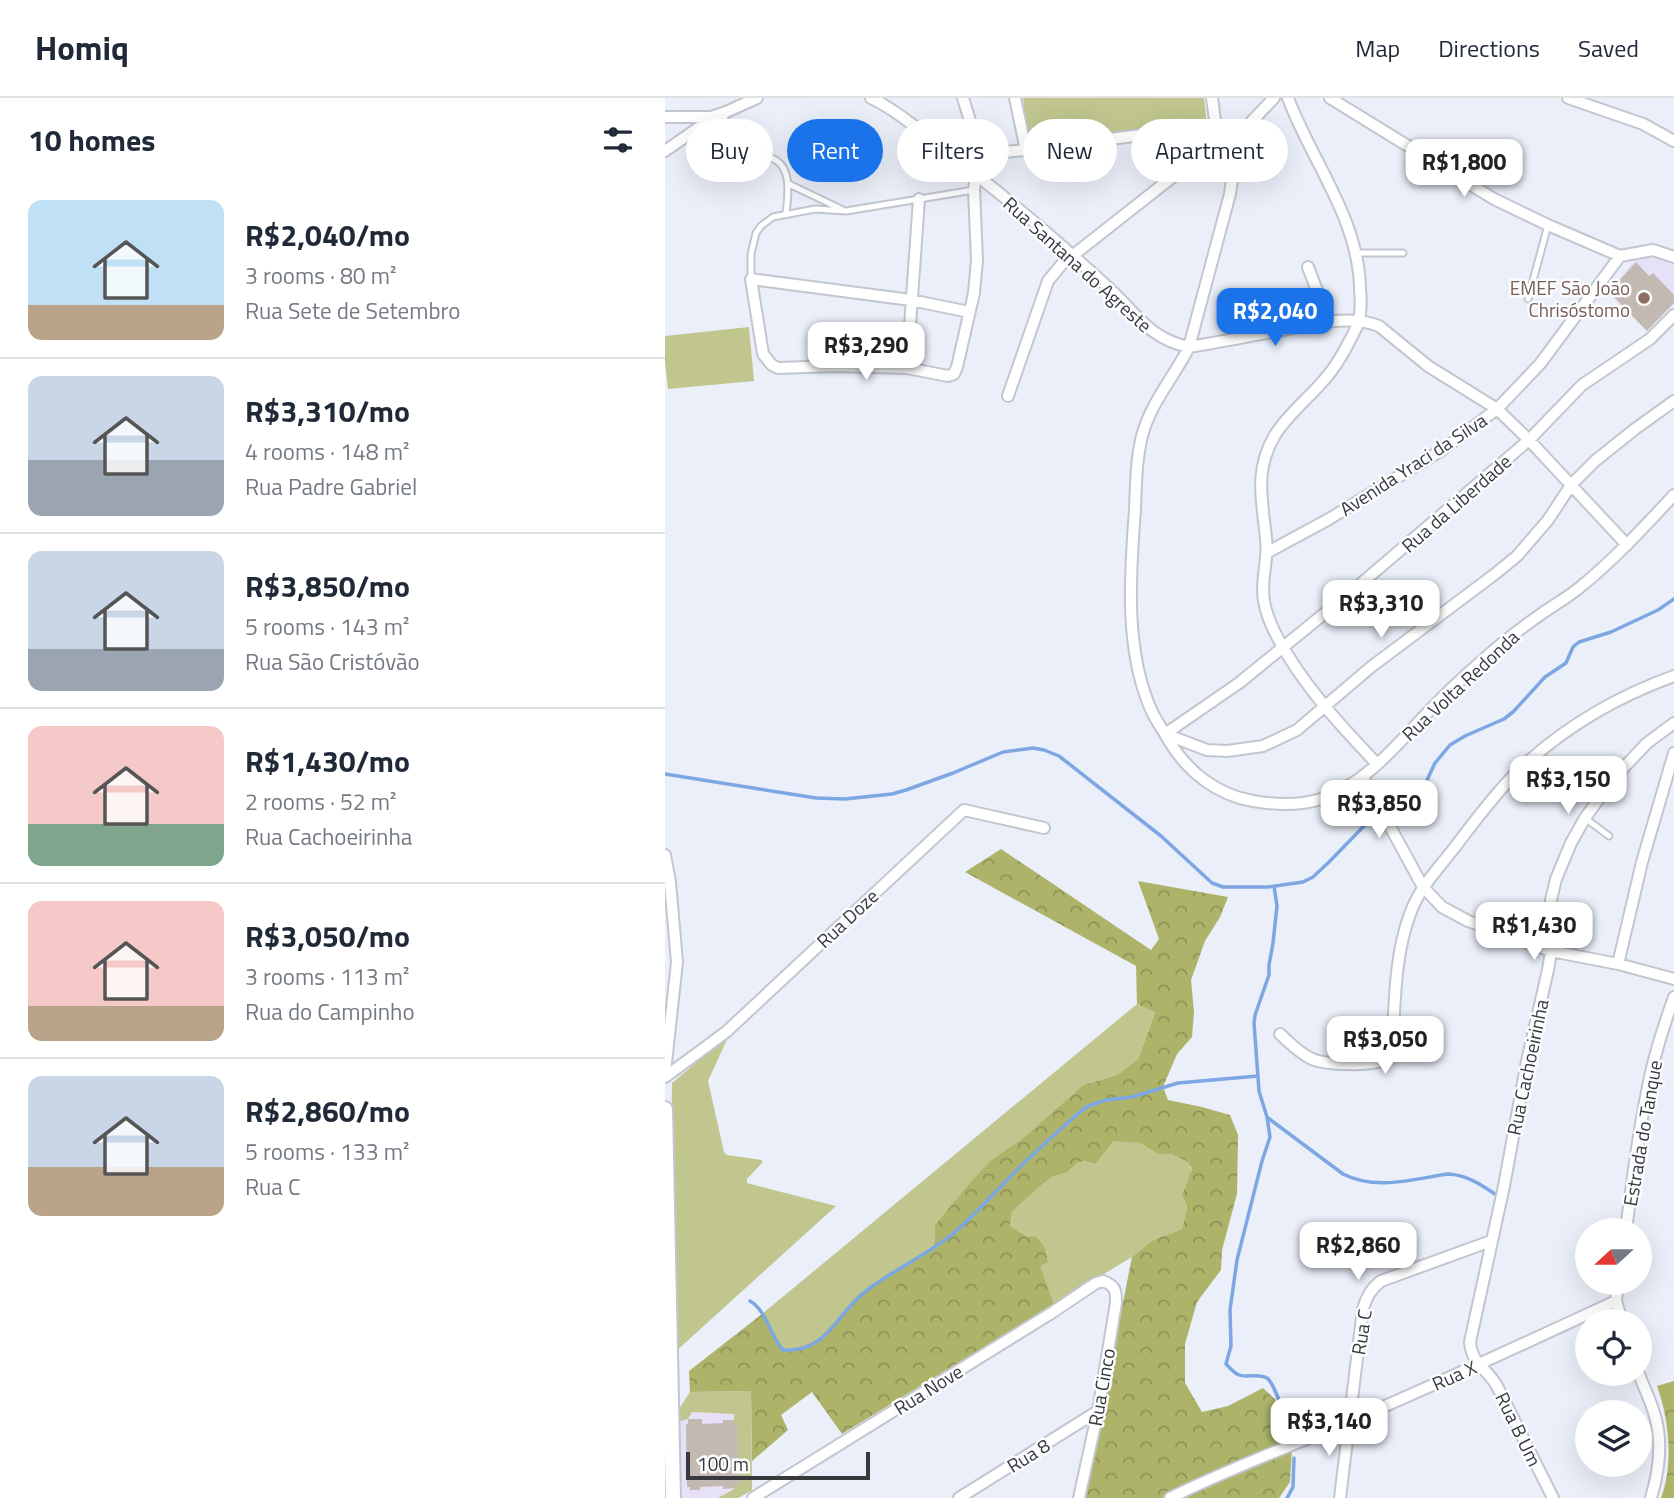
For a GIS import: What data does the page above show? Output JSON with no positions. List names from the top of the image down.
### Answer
{
  "streets": {
    "street": [
      "Rua Santana do Agreste",
      "Avenida Yraci da Silva",
      "Rua da Liberdade",
      "Rua Volta Redonda",
      "Rua Doze",
      "Rua Cachoeirinha",
      "Estrada do Tanque",
      "Rua C",
      "Rua X",
      "Rua Cinco",
      "Rua Nove",
      "Rua B Um",
      "Rua 8"
    ]
  },
  "crossings": [
    ["Rua Santana do Agreste", "Rua Volta Redonda"],
    ["Rua da Liberdade", "Rua Volta Redonda"],
    ["Rua Cachoeirinha", "Rua C"],
    ["Rua Cachoeirinha", "Rua X"],
    ["Rua Cachoeirinha", "Rua B Um"],
    ["Rua C", "Rua X"],
    ["Rua X", "Rua B Um"],
    ["Rua Cinco", "Rua Nove"],
    ["Rua Cinco", "Rua 8"]
  ],
  "places": ["EMEF São João Chrisóstomo"],
  "scale_bar": "100 m",
  "north": "left",
  "page": {
    "header": "Homiq",
    "nav": ["Map", "Directions", "Saved"],
    "heading": "10 homes",
    "chip": [
      "Buy",
      "Rent",
      "Filters",
      "New",
      "Apartment"
    ],
    "price": [
      "R$1,800",
      "R$2,040",
      "R$3,290",
      "R$3,310",
      "R$3,150",
      "R$3,850",
      "R$1,430",
      "R$3,050",
      "R$2,860",
      "R$3,140"
    ],
    "list": [
      {
        "name": "R$2,040/mo",
        "note": "3 rooms · 80 m² · Rua Sete de Setembro"
      },
      {
        "name": "R$3,310/mo",
        "note": "4 rooms · 148 m² · Rua Padre Gabriel"
      },
      {
        "name": "R$3,850/mo",
        "note": "5 rooms · 143 m² · Rua São Cristóvão"
      },
      {
        "name": "R$1,430/mo",
        "note": "2 rooms · 52 m² · Rua Cachoeirinha"
      },
      {
        "name": "R$3,050/mo",
        "note": "3 rooms · 113 m² · Rua do Campinho"
      },
      {
        "name": "R$2,860/mo",
        "note": "5 rooms · 133 m² · Rua C"
      }
    ],
    "scale": "100 m"
  }
}
